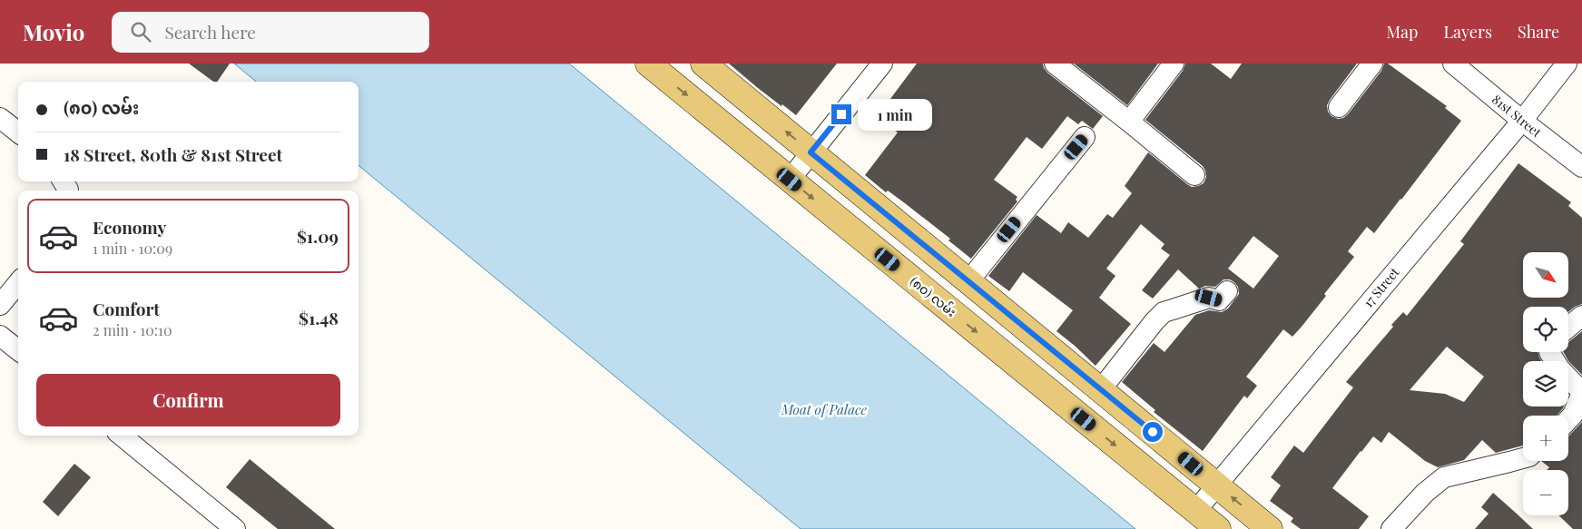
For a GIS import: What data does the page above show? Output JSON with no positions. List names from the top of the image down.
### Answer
{
  "streets": {
    "main road": ["(၈၀) လမ်း"],
    "street": ["81st Street", "17 Street"]
  },
  "crossings": [
    ["81st Street", "17 Street"],
    ["17 Street", "(၈၀) လမ်း"]
  ],
  "water": ["Moat of Palace"],
  "north": "bottom right",
  "page": {
    "header": "Movio",
    "search": "Search here",
    "nav": ["Map", "Layers", "Share"],
    "banner": ["(၈၀) လမ်း", "18 Street, 80th & 81st Street"],
    "bubble": "1 min",
    "list": [
      {
        "name": "Economy",
        "note": "1 min · 10:09",
        "value": "$1.09"
      },
      {
        "name": "Comfort",
        "note": "2 min · 10:10",
        "value": "$1.48"
      }
    ],
    "map_buttons": ["+", "−"],
    "buttons": "Confirm"
  }
}
